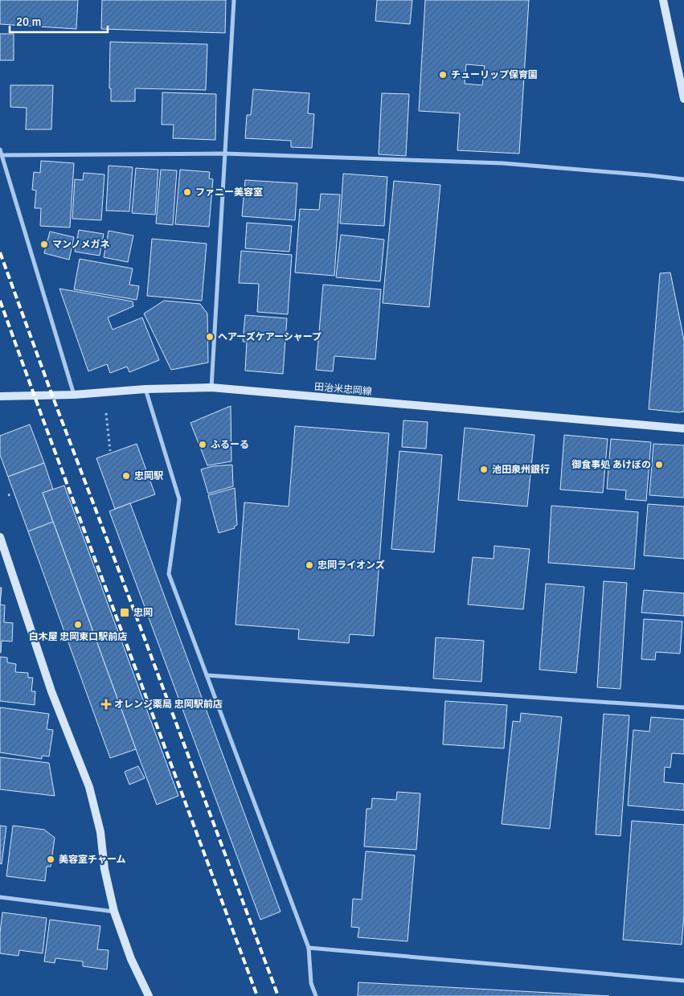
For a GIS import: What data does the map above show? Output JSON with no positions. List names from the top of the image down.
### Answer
{
  "streets": {
    "main road": ["田治米忠岡線"]
  },
  "places": {
    "other": [
      "チューリップ保育園",
      "ファニー美容室",
      "マンノメガネ",
      "ヘアーズケアーシャープ",
      "ふるーる",
      "御食事処 あけぼの",
      "池田泉州銀行",
      "忠岡駅",
      "忠岡ライオンズ",
      "白木屋 忠岡東口駅前店",
      "美容室チャーム"
    ],
    "transit": ["忠岡"],
    "health": ["オレンジ薬局 忠岡駅前店"]
  },
  "scale_bar": "20 m"
}
